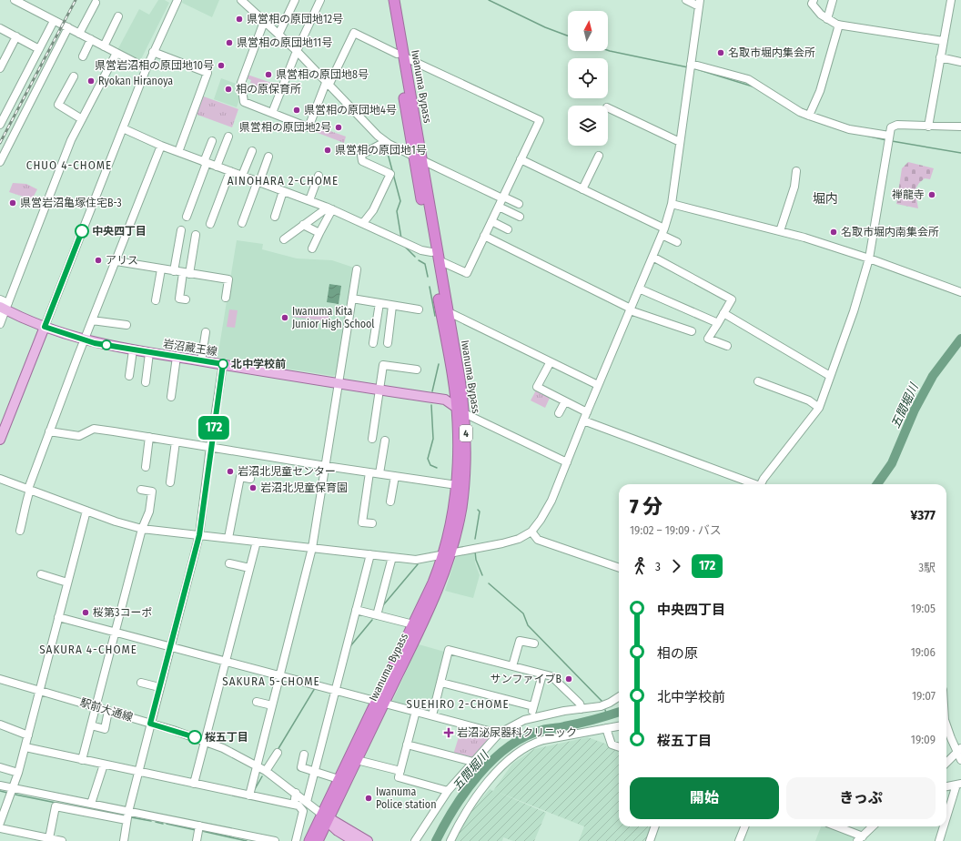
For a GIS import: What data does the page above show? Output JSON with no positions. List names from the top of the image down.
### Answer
{
  "streets": {
    "highway": ["Iwanuma Bypass", "4"],
    "main road": ["岩沼蔵王線"],
    "street": ["駅前大通線"]
  },
  "crossings": [
    ["Iwanuma Bypass", "岩沼蔵王線"],
    ["Iwanuma Bypass", "駅前大通線"]
  ],
  "districts": [
    "CHUO 4-CHOME",
    "AINOHARA 2-CHOME",
    "堀内",
    "SAKURA 4-CHOME",
    "SAKURA 5-CHOME",
    "SUEHIRO 2-CHOME"
  ],
  "water": ["五間堀川"],
  "places": {
    "other": [
      "県営相の原団地12号",
      "県営相の原団地11号",
      "名取市堀内集会所",
      "県営岩沼相の原団地10号",
      "県営相の原団地8号",
      "Ryokan Hiranoya",
      "相の原保育所",
      "県営相の原団地4号",
      "県営相の原団地2号",
      "県営相の原団地1号",
      "禅龍寺",
      "県営岩沼亀塚住宅B-3",
      "中央四丁目",
      "名取市堀内南集会所",
      "アリス",
      "Iwanuma Kita Junior High School",
      "北中学校前",
      "岩沼北児童センター",
      "岩沼北児童保育園",
      "桜第3コーポ",
      "サンファイブB",
      "桜五丁目",
      "Iwanuma Police station"
    ],
    "health": ["岩沼泌尿器科クリニック"]
  },
  "lines": ["bus line 172"],
  "north": "top",
  "page": {
    "on_map": "172",
    "heading": ["7 分", "19:02 – 19:09 · バス", "¥377"],
    "legs": ["3", "172", "3駅"],
    "list": [
      {
        "name": "中央四丁目",
        "value": "19:05"
      },
      {
        "name": "相の原",
        "value": "19:06"
      },
      {
        "name": "北中学校前",
        "value": "19:07"
      },
      {
        "name": "桜五丁目",
        "value": "19:09"
      }
    ],
    "buttons": ["開始", "きっぷ"]
  }
}
